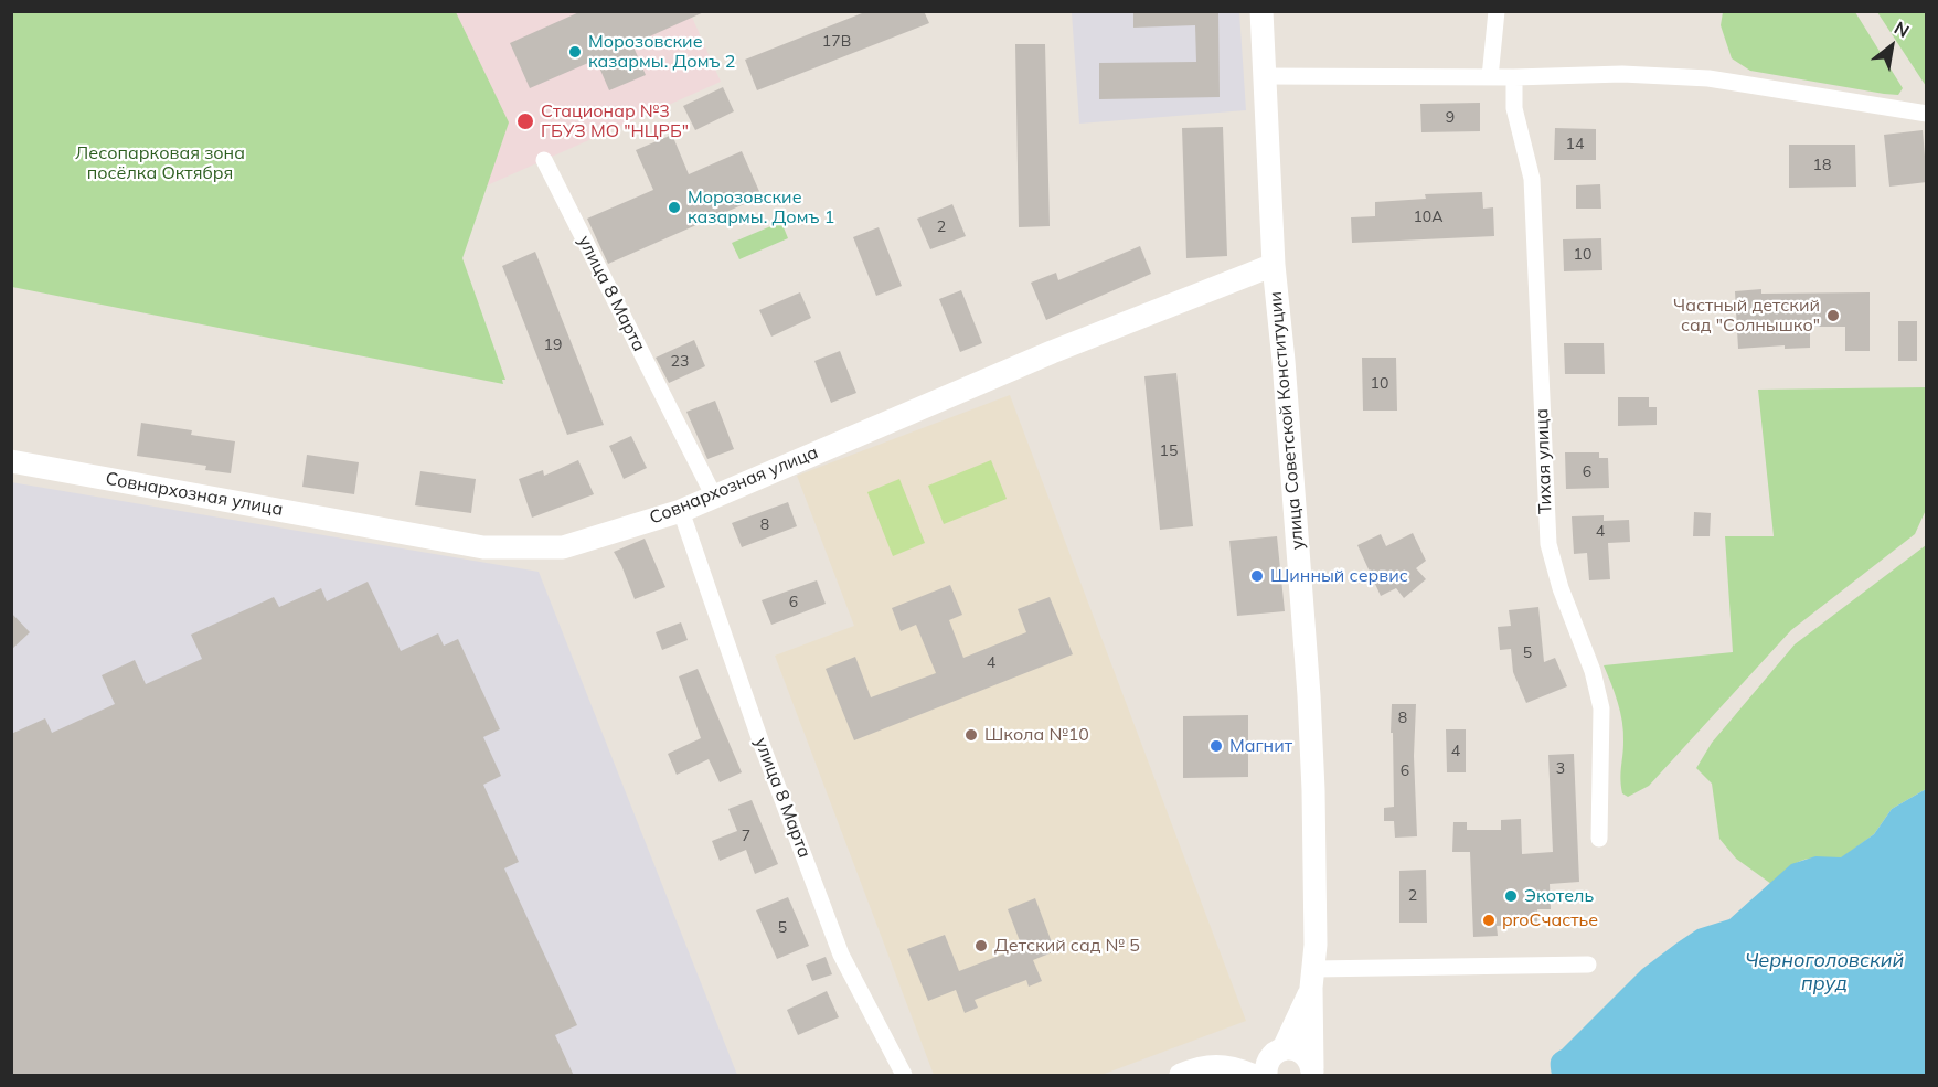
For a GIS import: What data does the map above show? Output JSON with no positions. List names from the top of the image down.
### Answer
{
  "streets": {
    "street": [
      "улица 8 Марта",
      "улица Советской Конституции",
      "Тихая улица",
      "Совнархозная улица"
    ]
  },
  "crossings": [
    ["улица 8 Марта", "Совнархозная улица"],
    ["улица Советской Конституции", "Совнархозная улица"]
  ],
  "water": ["Черноголовский пруд"],
  "parks": ["Лесопарковая зона посёлка Октября"],
  "places": [
    "Морозовские казармы. Домъ 2",
    "Стационар №3 ГБУЗ МО \"НЦРБ\"",
    "Морозовские казармы. Домъ 1",
    "Частный детский сад \"Солнышко\"",
    "Шинный сервис",
    "Школа №10",
    "Магнит",
    "Экотель",
    "proСчастье",
    "Детский сад № 5"
  ],
  "house_numbers": [
    "17В",
    "9",
    "14",
    "18",
    "10А",
    "2",
    "10",
    "19",
    "23",
    "10",
    "15",
    "6",
    "8",
    "4",
    "6",
    "5",
    "4",
    "8",
    "4",
    "3",
    "6",
    "7",
    "2",
    "5"
  ],
  "north": "top right"
}
